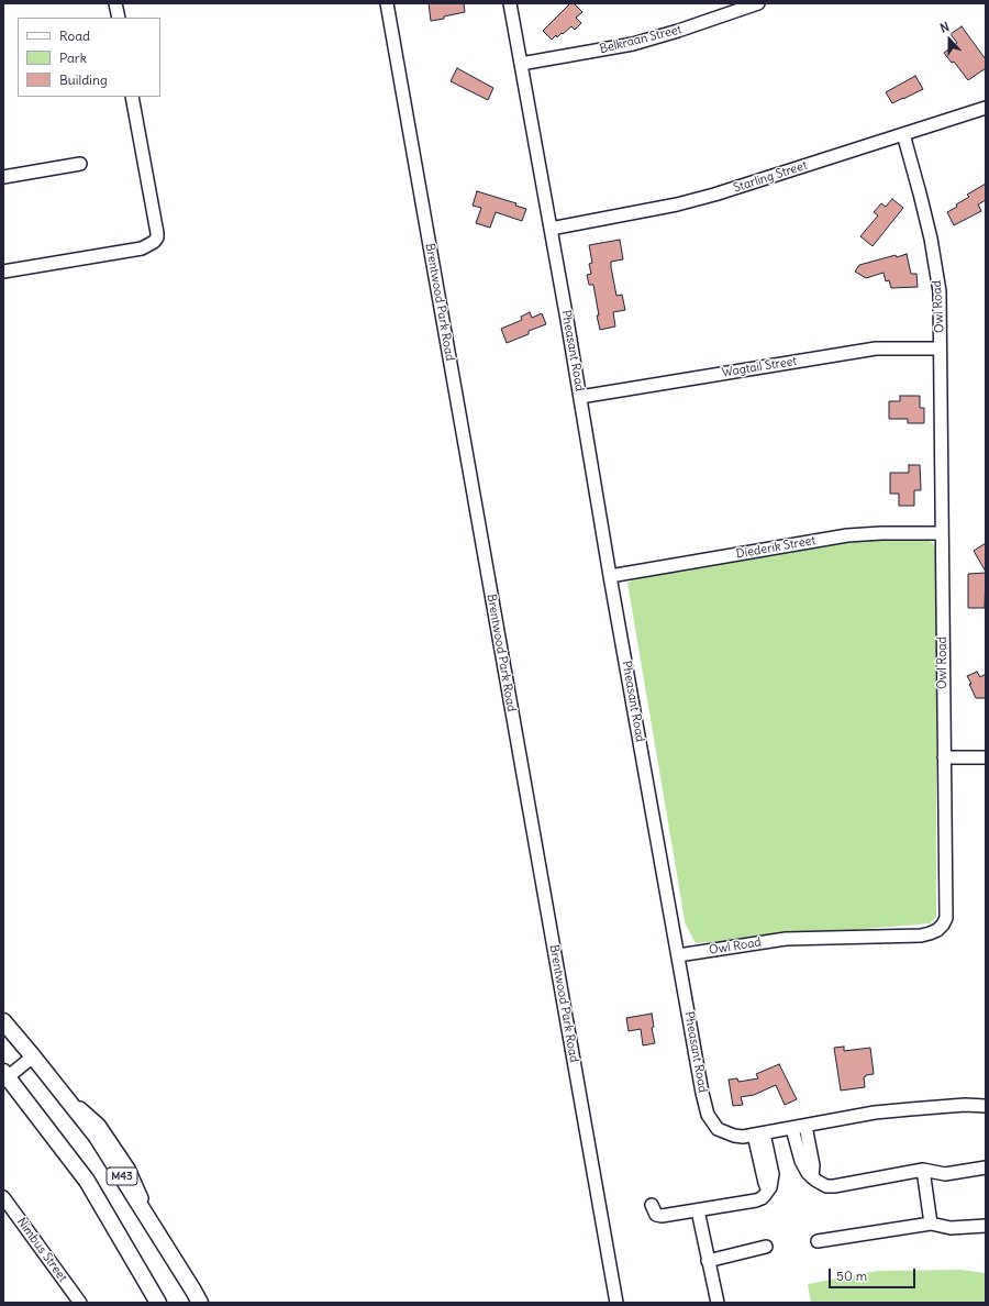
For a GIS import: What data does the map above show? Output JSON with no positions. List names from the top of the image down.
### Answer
{
  "streets": {
    "main road": ["M43"],
    "street": [
      "Belkraan Street",
      "Starling Street",
      "Brentwood Park Road",
      "Owl Road",
      "Pheasant Road",
      "Wagtail Street",
      "Diederik Street",
      "Nimbus Street"
    ]
  },
  "crossings": [
    ["Belkraan Street", "Pheasant Road"],
    ["Starling Street", "Owl Road"],
    ["Starling Street", "Pheasant Road"],
    ["Owl Road", "Pheasant Road"],
    ["Owl Road", "Wagtail Street"],
    ["Owl Road", "Diederik Street"],
    ["Pheasant Road", "Wagtail Street"],
    ["Pheasant Road", "Diederik Street"]
  ],
  "legend": ["Road", "Park", "Building"],
  "scale_bar": "50 m",
  "north": "top"
}
